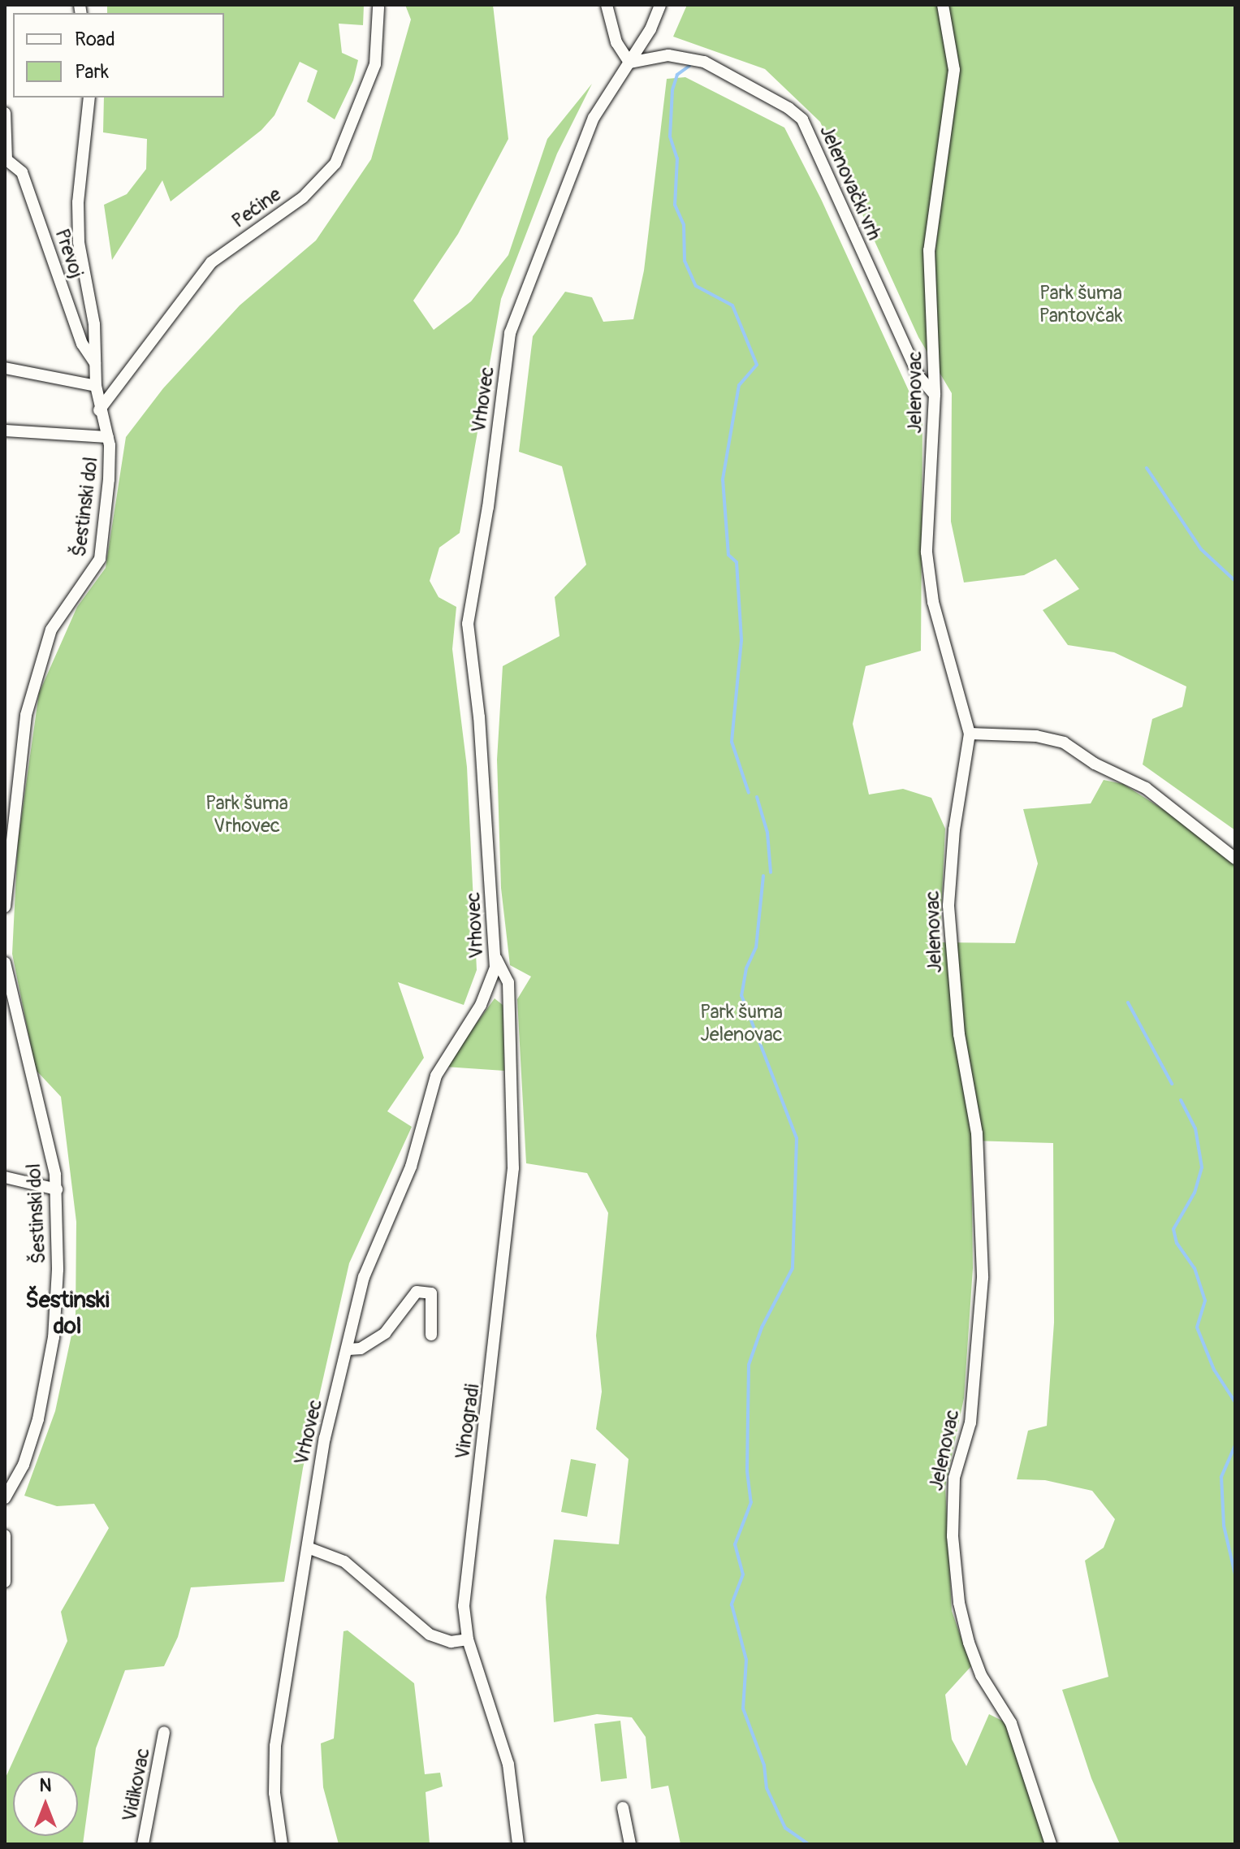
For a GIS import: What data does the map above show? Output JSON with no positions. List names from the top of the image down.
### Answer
{
  "streets": {
    "street": [
      "Jelenovački vrh",
      "Pećine",
      "Prevoj",
      "Jelenovac",
      "Vrhovec",
      "Šestinski dol",
      "Vinogradi",
      "Vidikovac"
    ]
  },
  "crossings": [
    ["Jelenovački vrh", "Jelenovac"],
    ["Jelenovački vrh", "Vrhovec"],
    ["Pećine", "Šestinski dol"],
    ["Prevoj", "Šestinski dol"],
    ["Vrhovec", "Vinogradi"]
  ],
  "districts": ["Šestinski dol"],
  "parks": ["Park šuma Pantovčak", "Park šuma Vrhovec", "Park šuma Jelenovac"],
  "legend": ["Road", "Park"],
  "north": "top"
}
